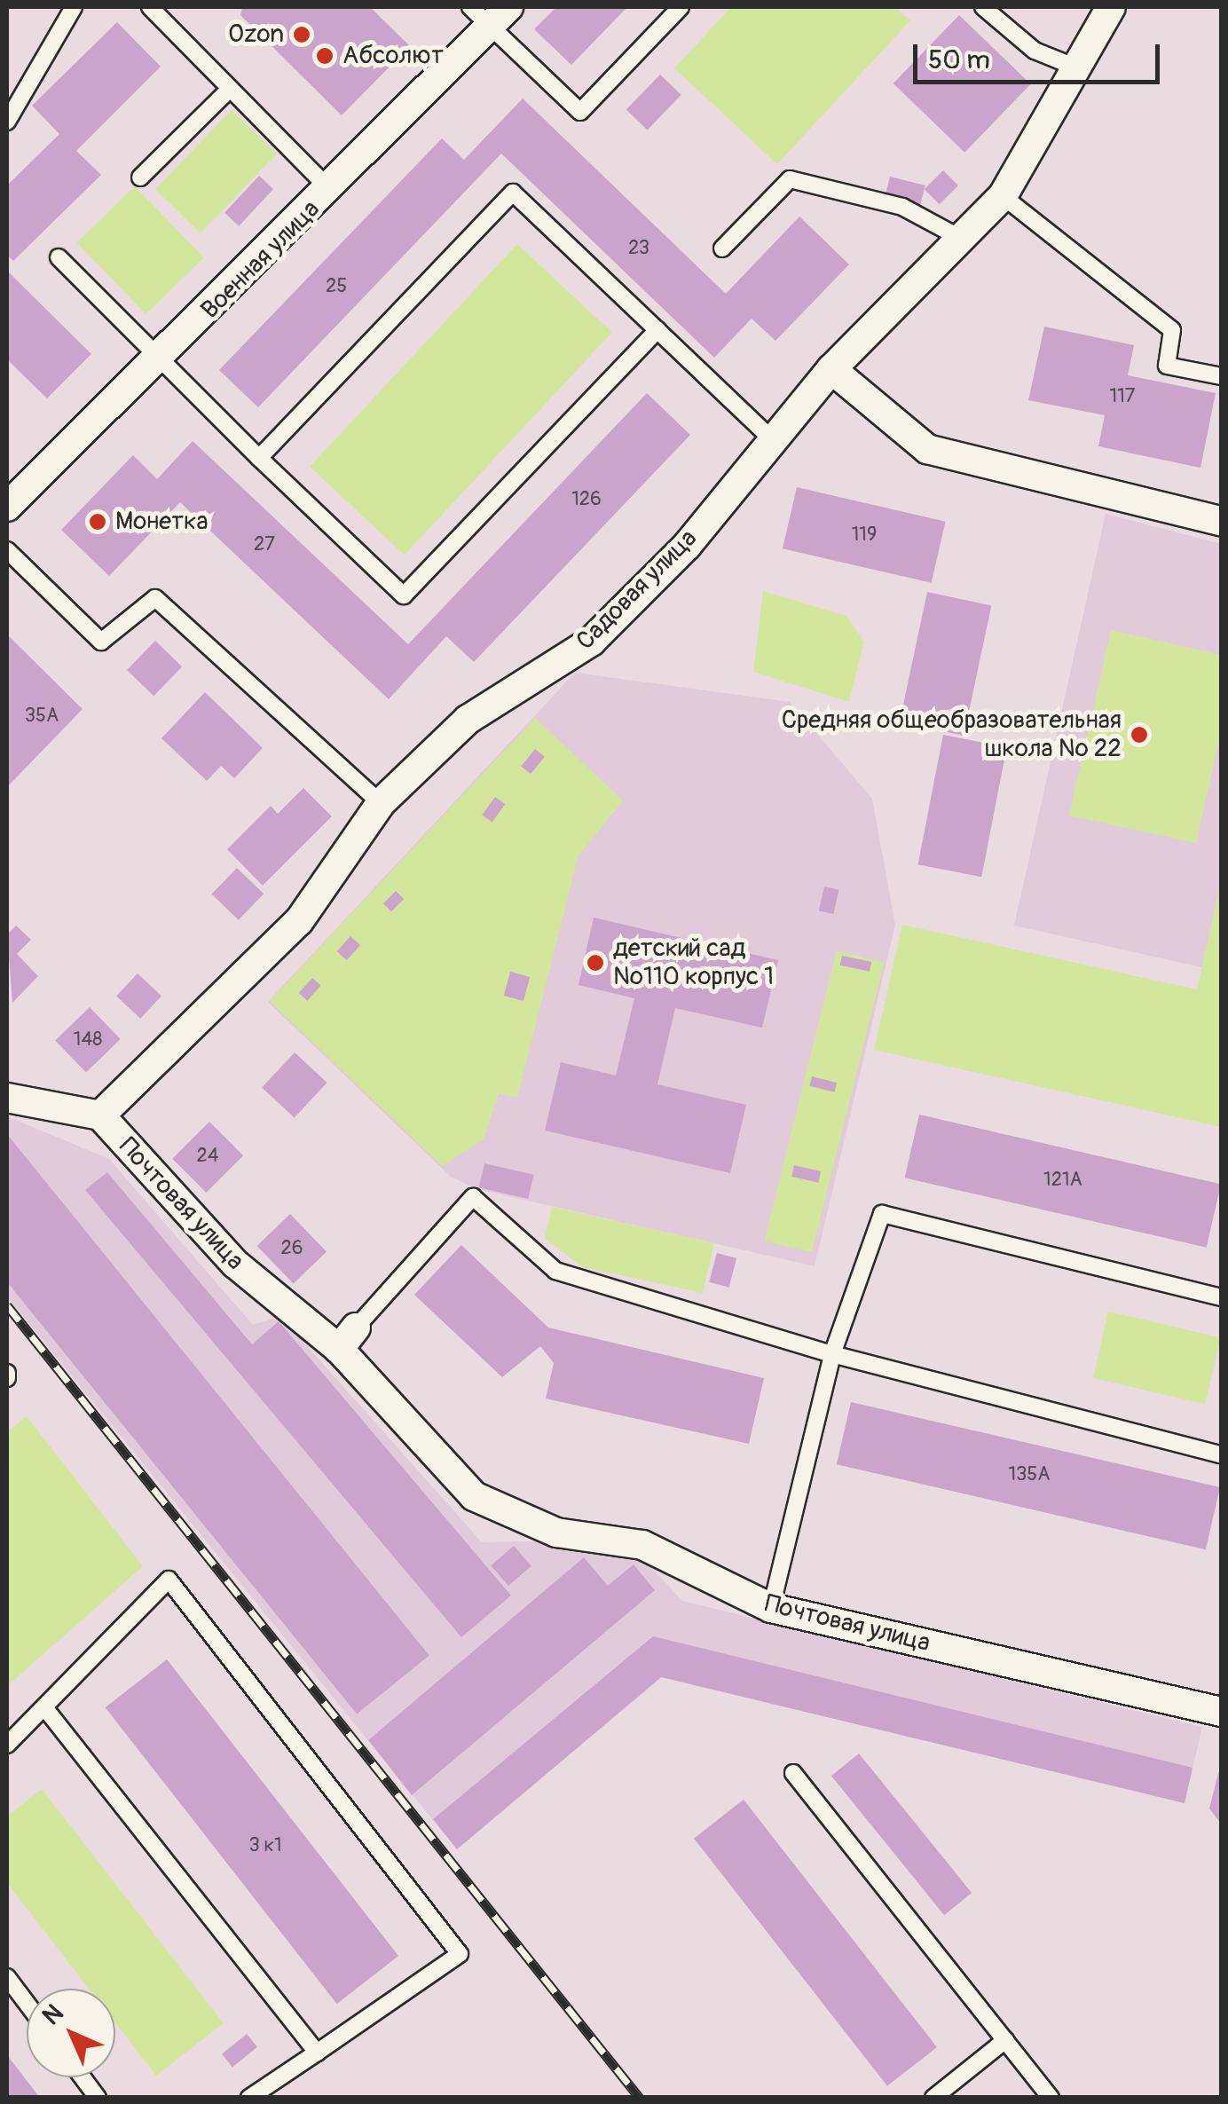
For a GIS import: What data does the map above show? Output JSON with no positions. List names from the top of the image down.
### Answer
{
  "streets": {
    "street": ["Военная улица", "Садовая улица", "Почтовая улица"]
  },
  "crossings": [
    ["Садовая улица", "Почтовая улица"]
  ],
  "places": [
    "Ozon",
    "Абсолют",
    "Монетка",
    "Средняя общеобразовательная школа № 22",
    "детский сад №110 корпус 1"
  ],
  "house_numbers": [
    "23",
    "25",
    "117",
    "126",
    "119",
    "27",
    "35А",
    "148",
    "24",
    "121А",
    "26",
    "135А",
    "3 к1"
  ],
  "scale_bar": "50 m",
  "north": "top left"
}
